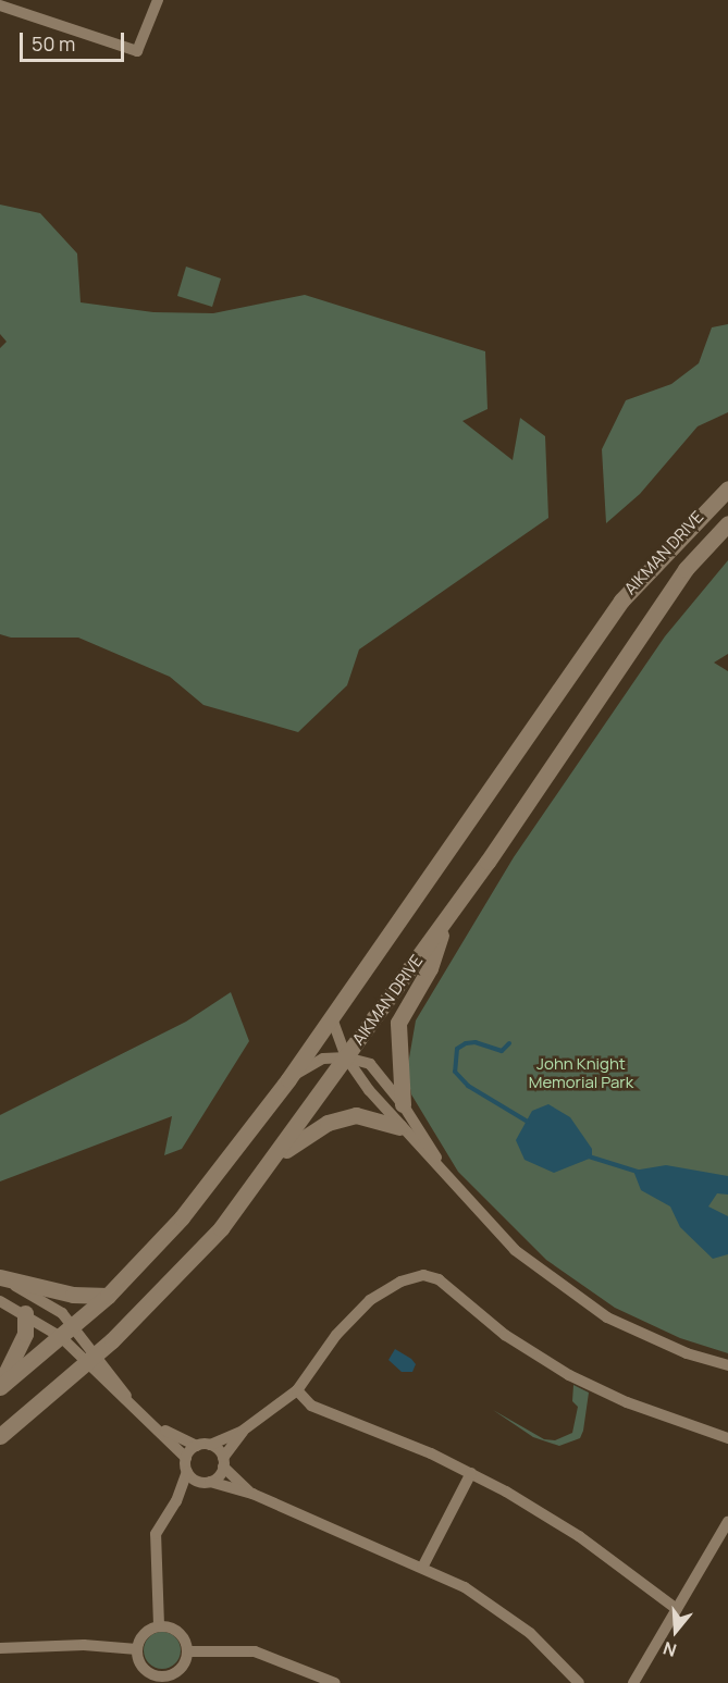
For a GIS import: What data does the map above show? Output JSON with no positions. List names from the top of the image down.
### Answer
{
  "streets": {
    "main road": ["AIKMAN DRIVE"]
  },
  "parks": ["John Knight Memorial Park"],
  "scale_bar": "50 m",
  "north": "bottom"
}
